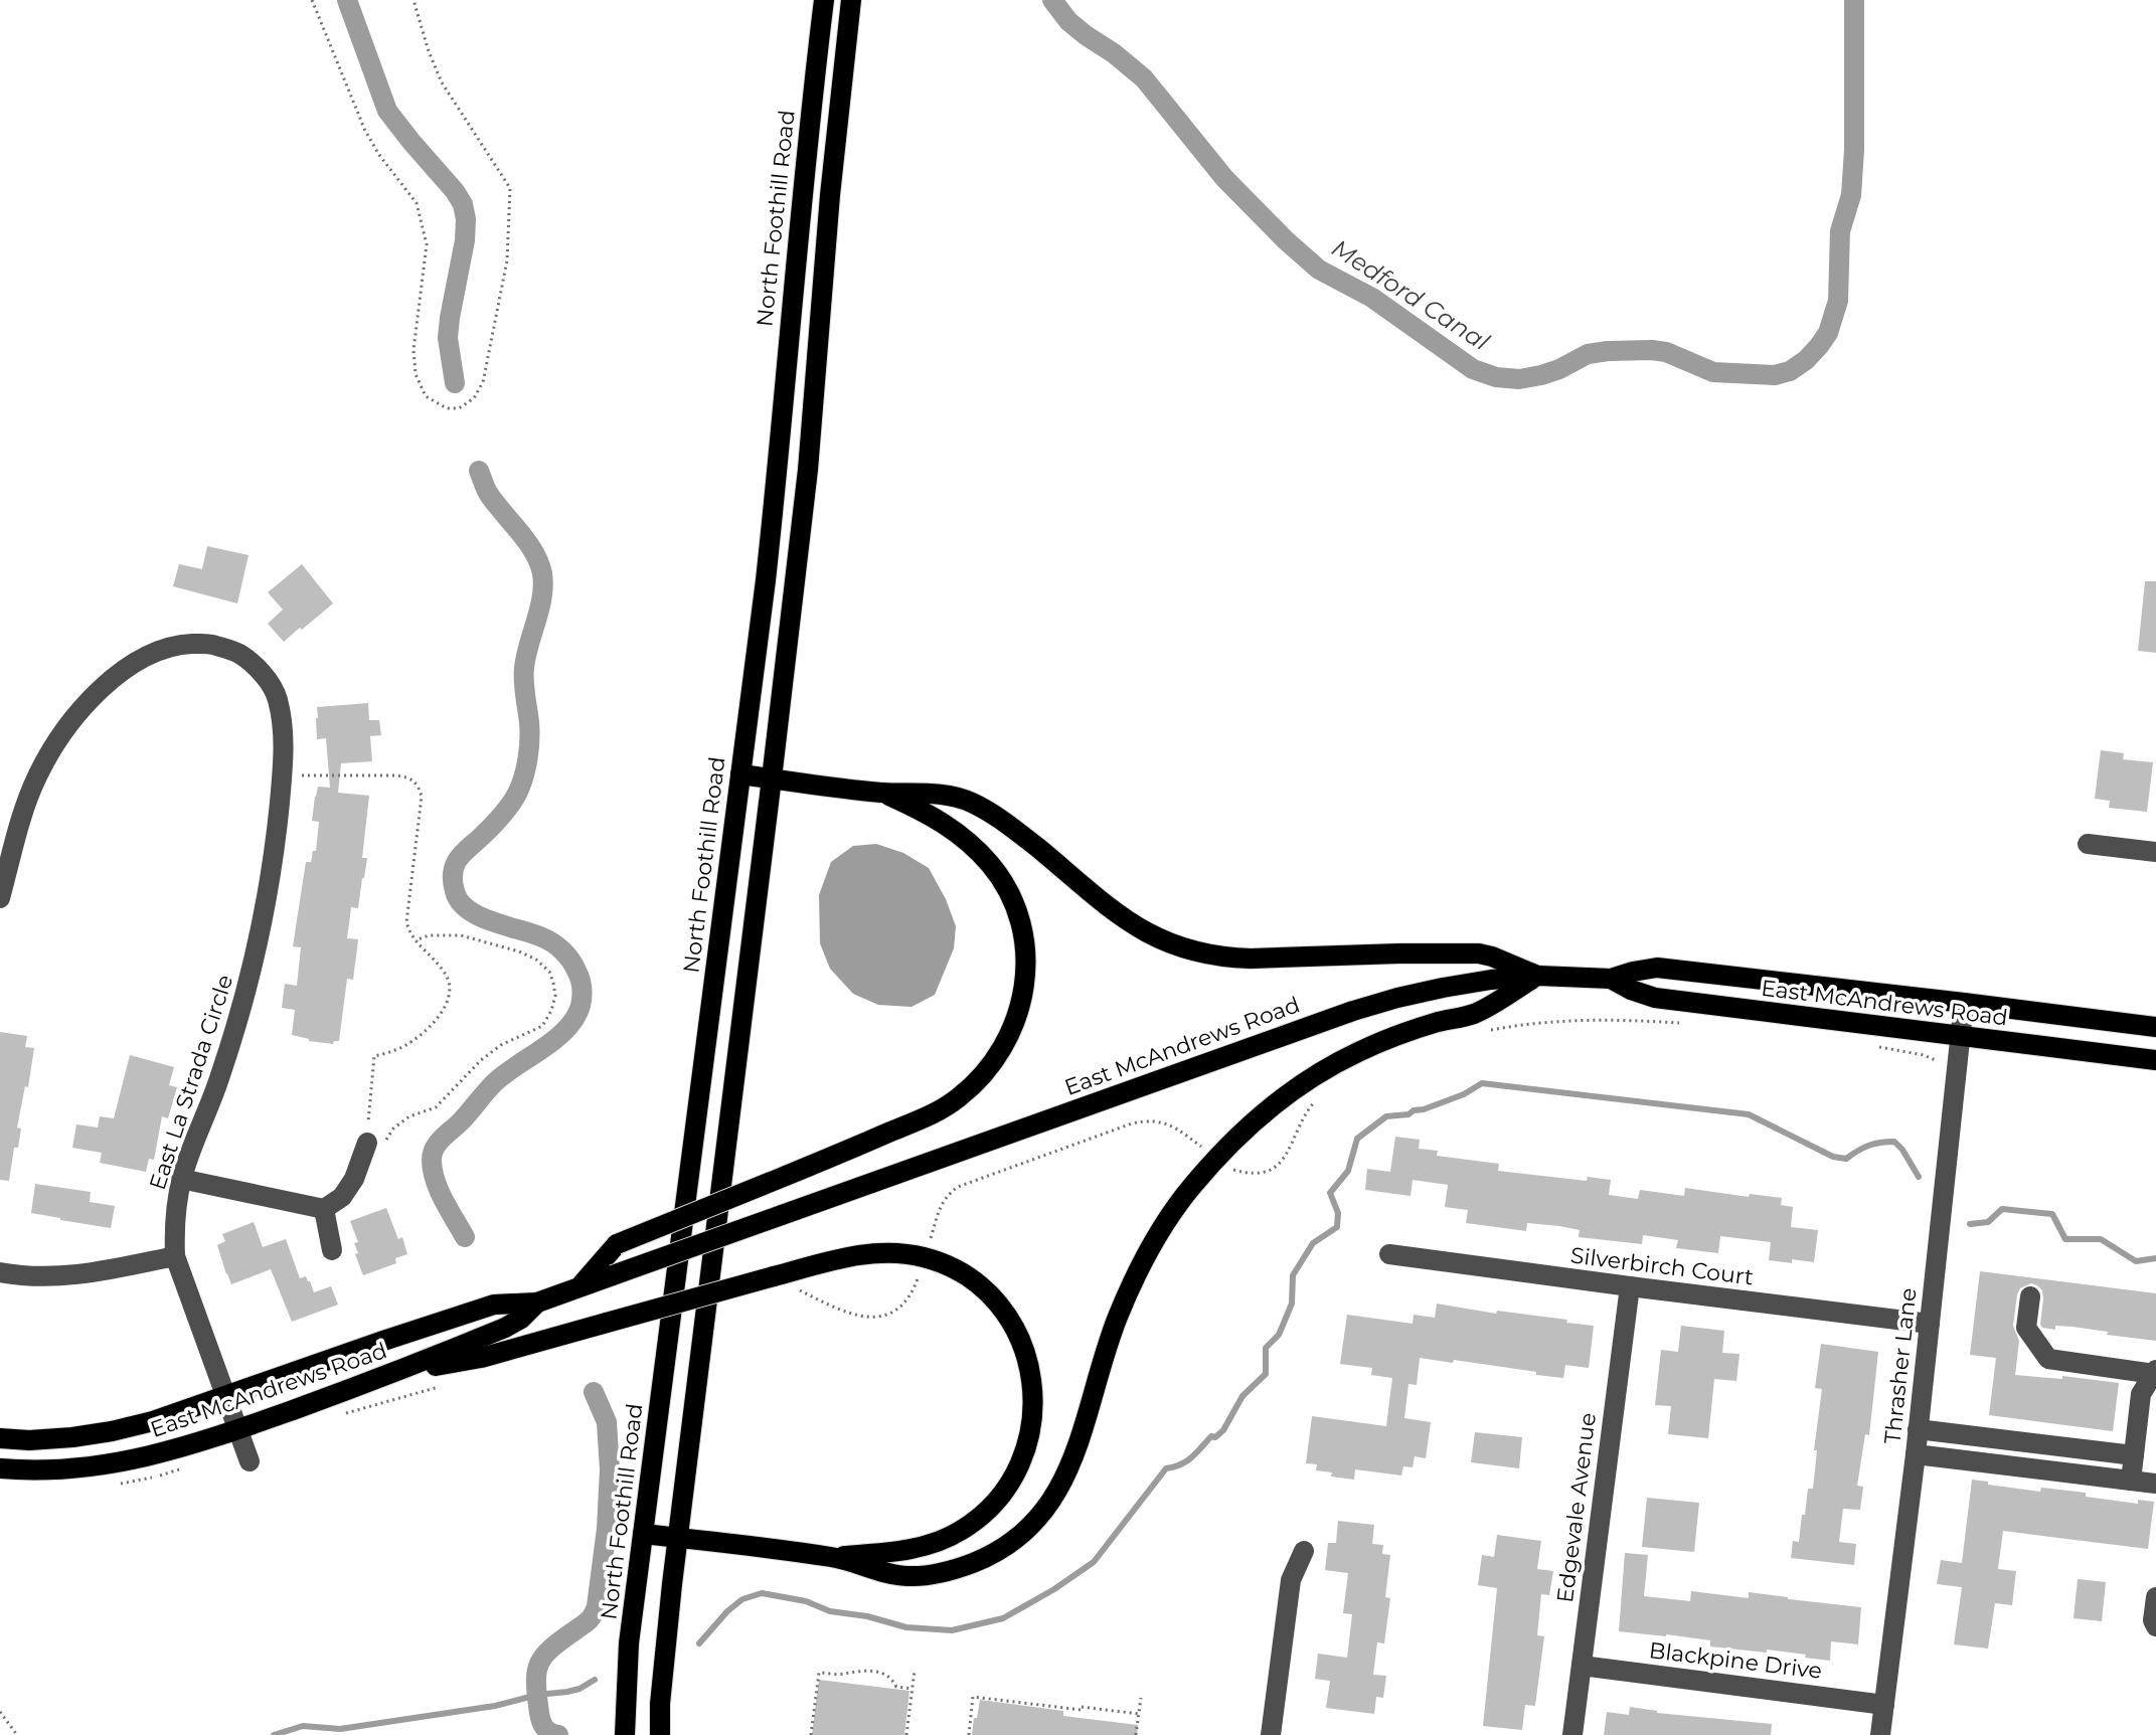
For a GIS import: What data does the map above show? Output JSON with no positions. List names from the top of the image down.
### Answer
{
  "streets": {
    "main road": ["North Foothill Road", "East McAndrews Road"],
    "street": [
      "East La Strada Circle",
      "Silverbirch Court",
      "Thrasher Lane",
      "Edgevale Avenue",
      "Blackpine Drive"
    ]
  },
  "crossings": [
    ["East McAndrews Road", "Thrasher Lane"],
    ["Silverbirch Court", "Thrasher Lane"],
    ["Silverbirch Court", "Edgevale Avenue"],
    ["Thrasher Lane", "Blackpine Drive"],
    ["Edgevale Avenue", "Blackpine Drive"]
  ],
  "water": ["Medford Canal"]
}
